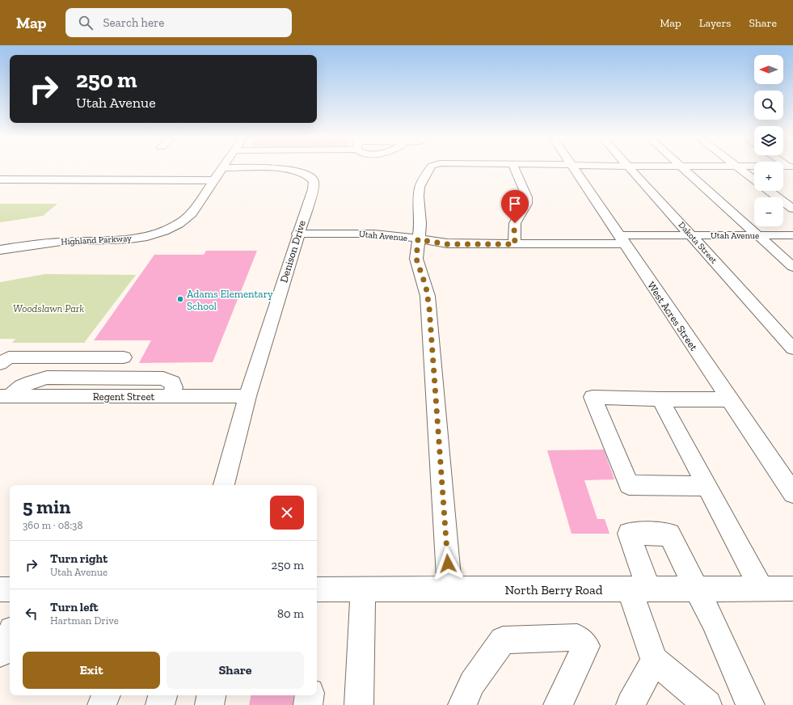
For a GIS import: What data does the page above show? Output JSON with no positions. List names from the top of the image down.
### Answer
{
  "streets": {
    "street": [
      "Utah Avenue",
      "Highland Parkway",
      "Dakota Street",
      "Denison Drive",
      "West Acres Street",
      "Regent Street",
      "North Berry Road"
    ]
  },
  "crossings": [
    ["Utah Avenue", "Dakota Street"],
    ["Utah Avenue", "Denison Drive"],
    ["Utah Avenue", "West Acres Street"],
    ["Denison Drive", "Regent Street"]
  ],
  "parks": ["Woodslawn Park"],
  "places": ["Adams Elementary School"],
  "north": "left",
  "page": {
    "header": "Map",
    "search": "Search here",
    "nav": ["Map", "Layers", "Share"],
    "map_buttons": ["+", "−"],
    "turn": ["250 m", "Utah Avenue"],
    "heading": ["5 min", "360 m · 08:38"],
    "list": [
      {
        "name": "Turn right",
        "note": "Utah Avenue",
        "value": "250 m"
      },
      {
        "name": "Turn left",
        "note": "Hartman Drive",
        "value": "80 m"
      }
    ],
    "buttons": ["Exit", "Share"]
  }
}
